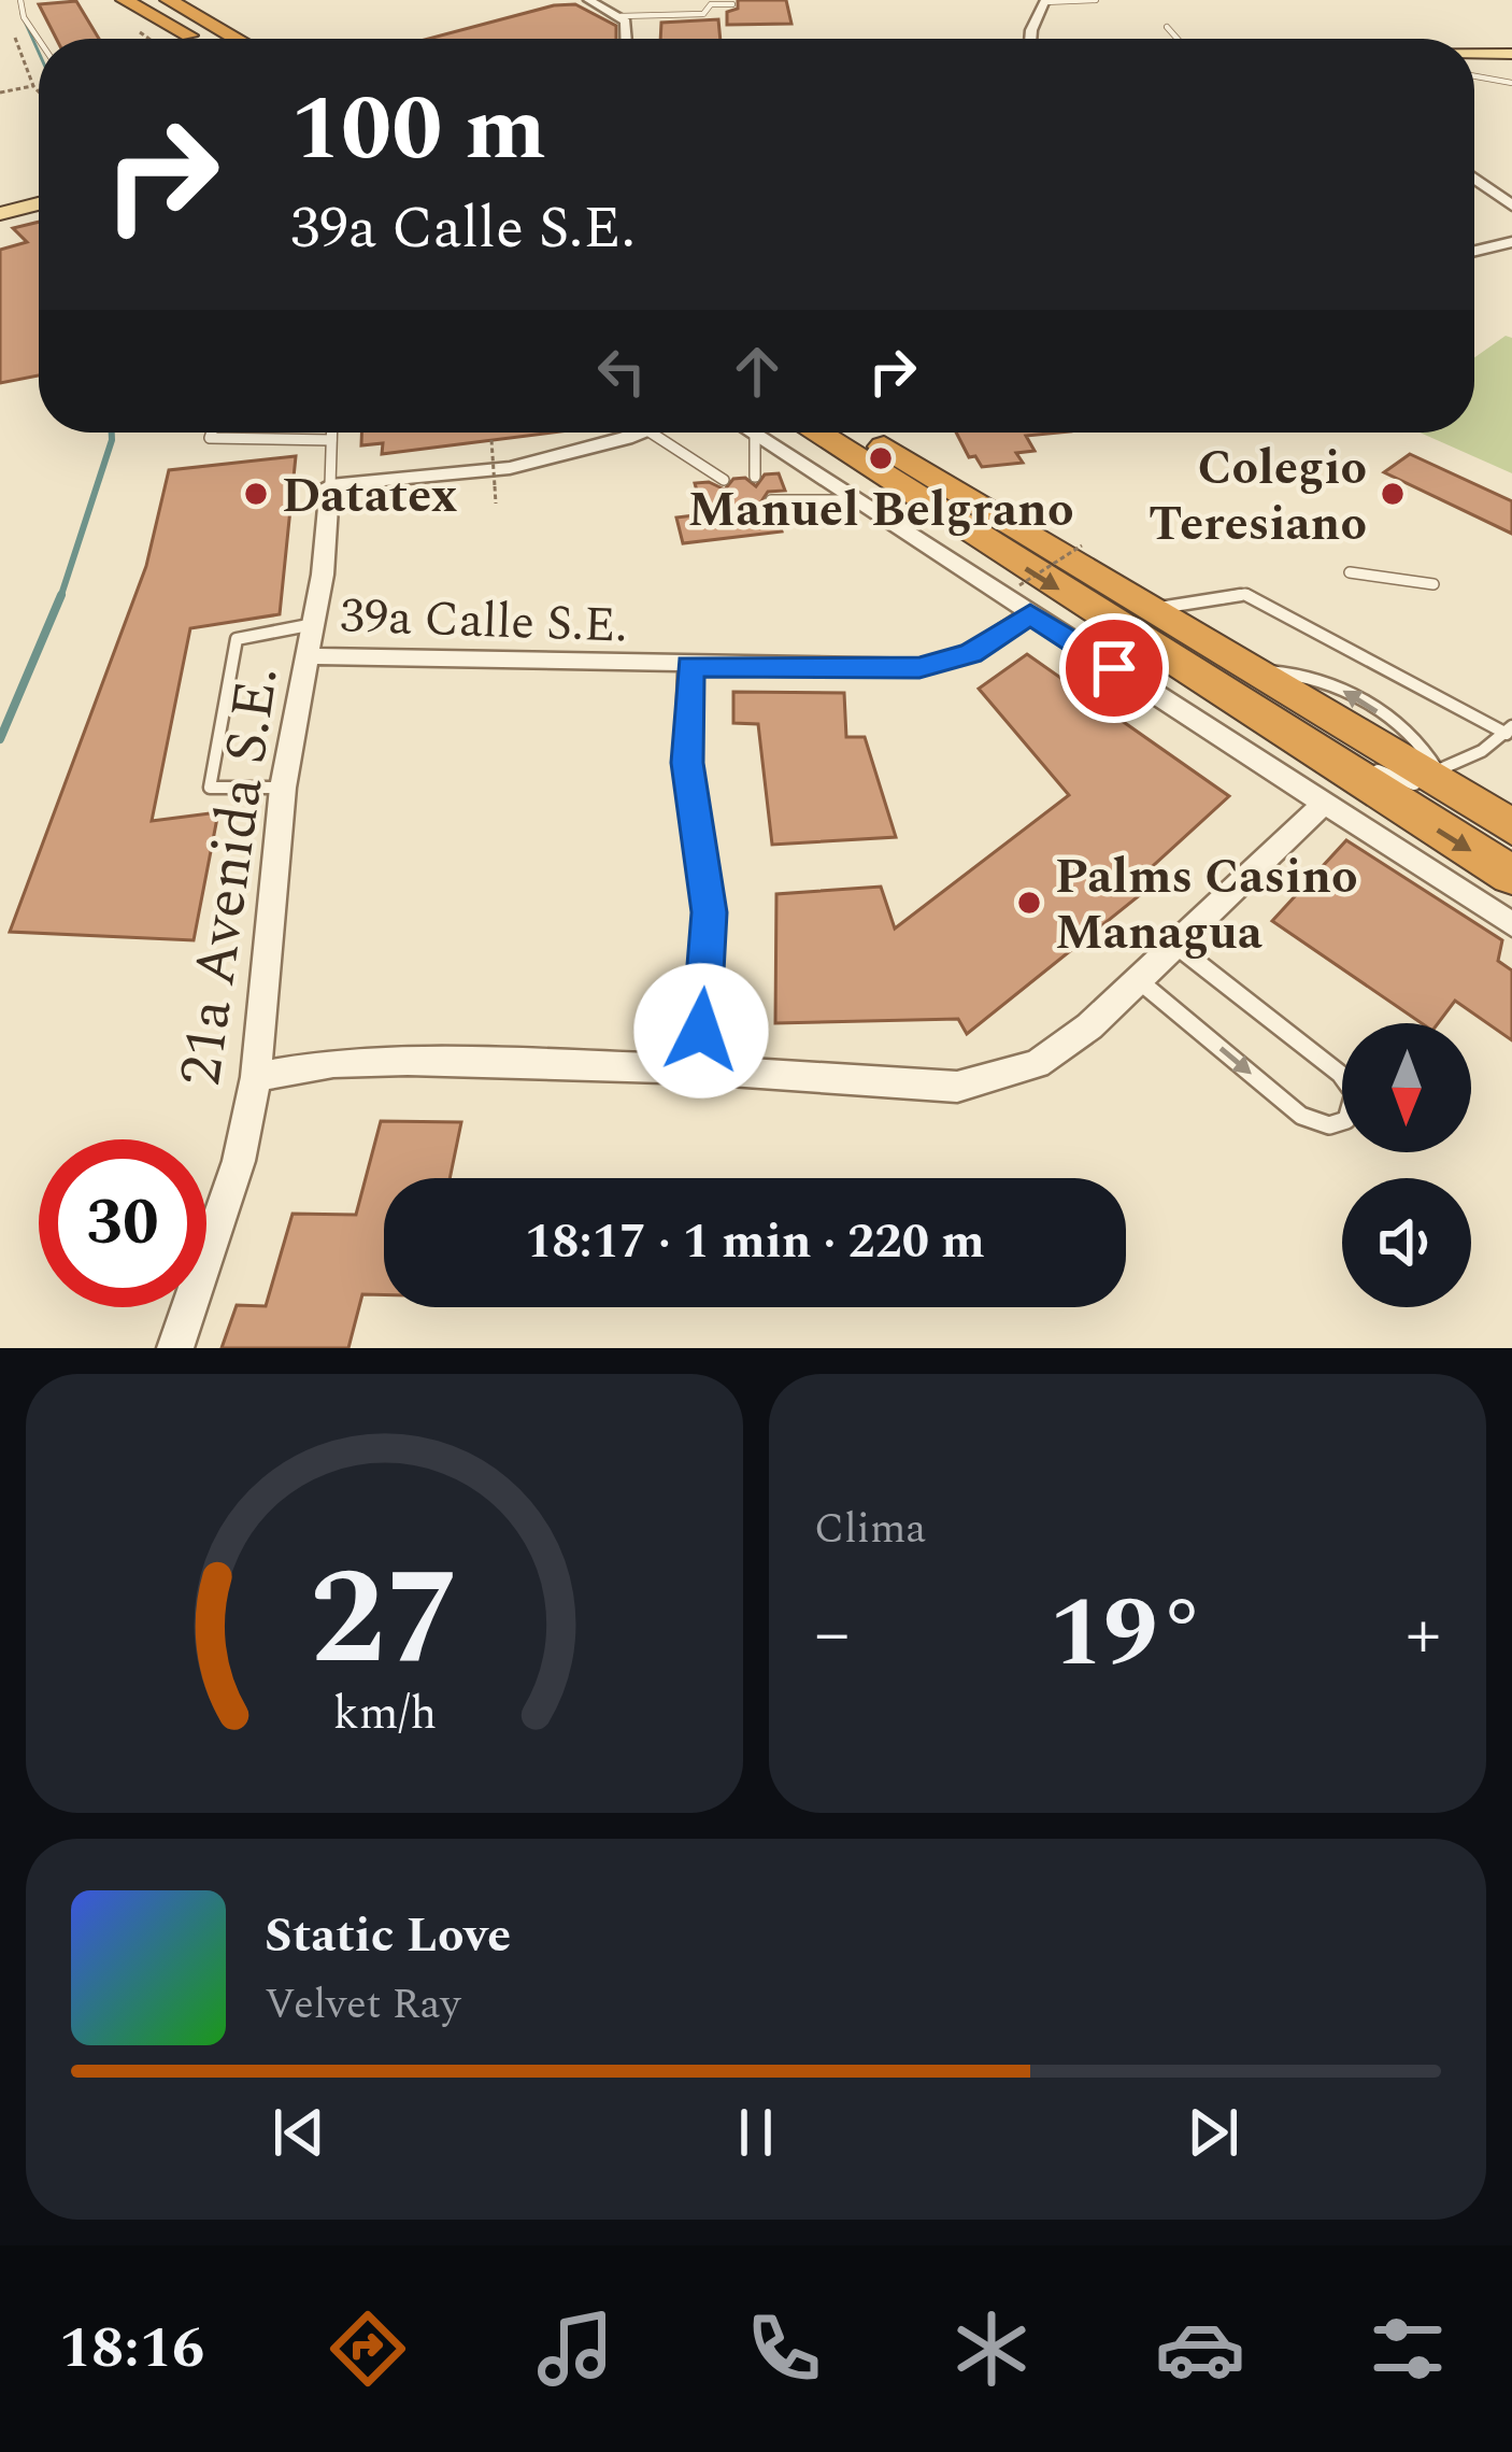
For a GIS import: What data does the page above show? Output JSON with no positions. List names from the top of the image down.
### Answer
{
  "streets": {
    "street": ["39a Calle S.E.", "21a Avenida S.E."]
  },
  "crossings": [
    ["39a Calle S.E.", "21a Avenida S.E."]
  ],
  "places": [
    "Manuel Belgrano",
    "Datatex",
    "Colegio Teresiano",
    "Palms Casino Managua"
  ],
  "north": "bottom",
  "page": {
    "turn": ["100 m", "39a Calle S.E."],
    "limit": "30",
    "trip": "18:17 · 1 min · 220 m",
    "tile": "Clima",
    "heat": ["−", "19°", "+"],
    "song": ["Static Love", "Velvet Ray"],
    "tabs": "18:16",
    "gauge": ["27", "km/h"]
  }
}
